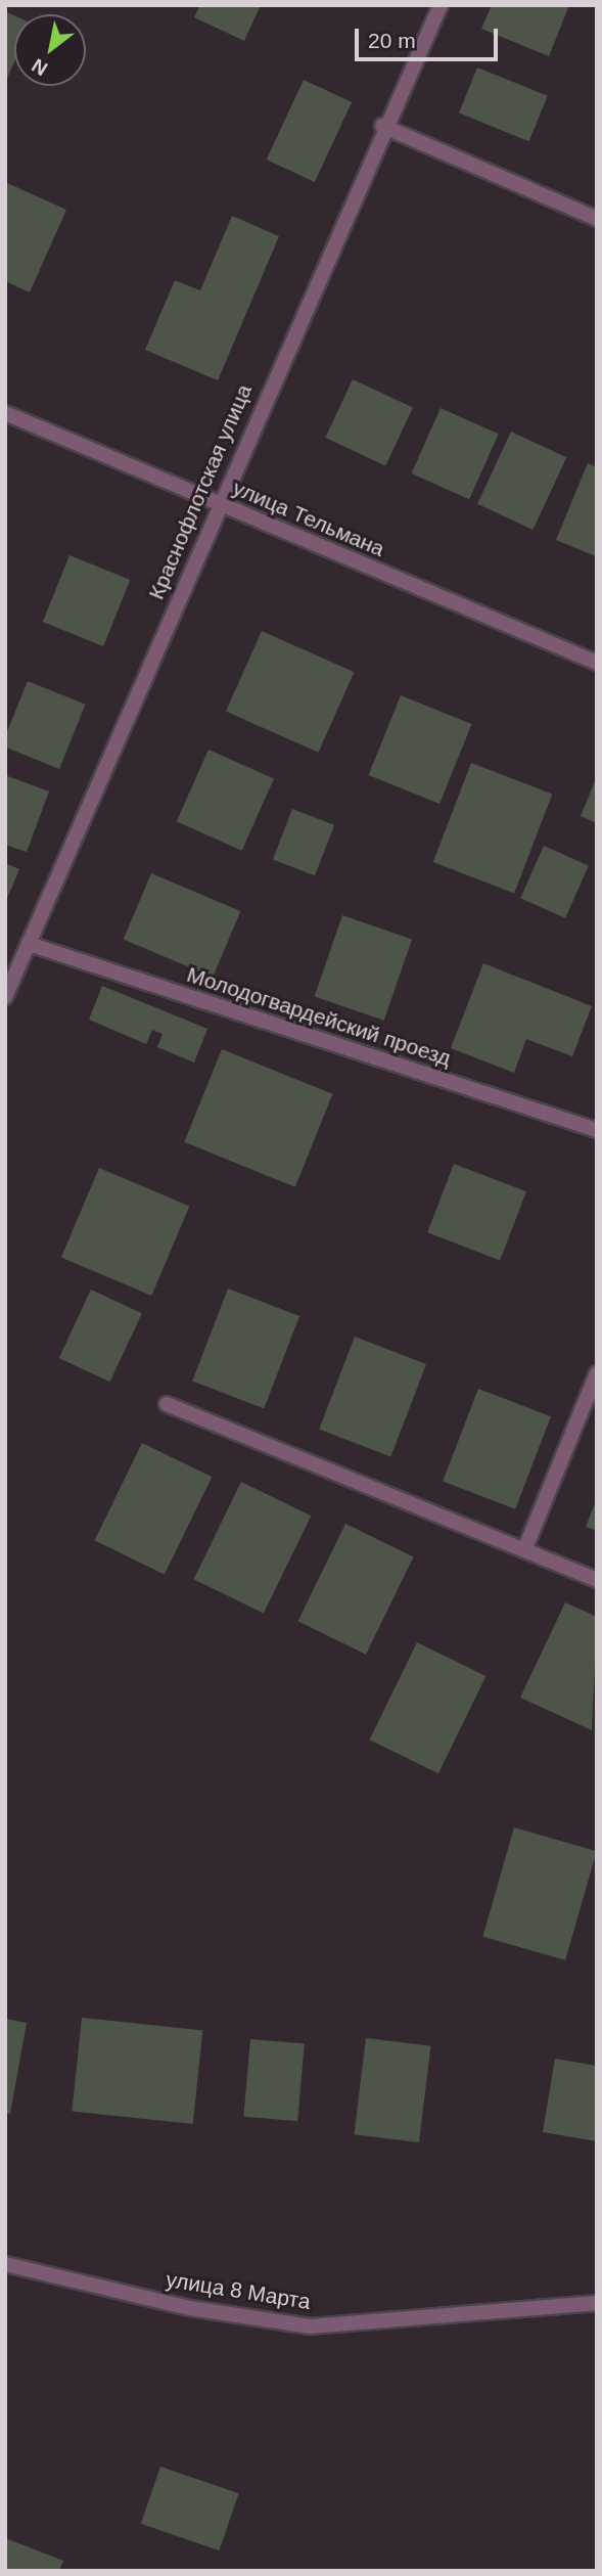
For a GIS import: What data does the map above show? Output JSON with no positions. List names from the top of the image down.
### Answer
{
  "streets": {
    "street": [
      "Краснофлотская улица",
      "улица Тельмана",
      "Молодогвардейский проезд",
      "улица 8 Марта"
    ]
  },
  "crossings": [
    ["Краснофлотская улица", "улица Тельмана"],
    ["Краснофлотская улица", "Молодогвардейский проезд"]
  ],
  "scale_bar": "20 m",
  "north": "bottom left"
}
